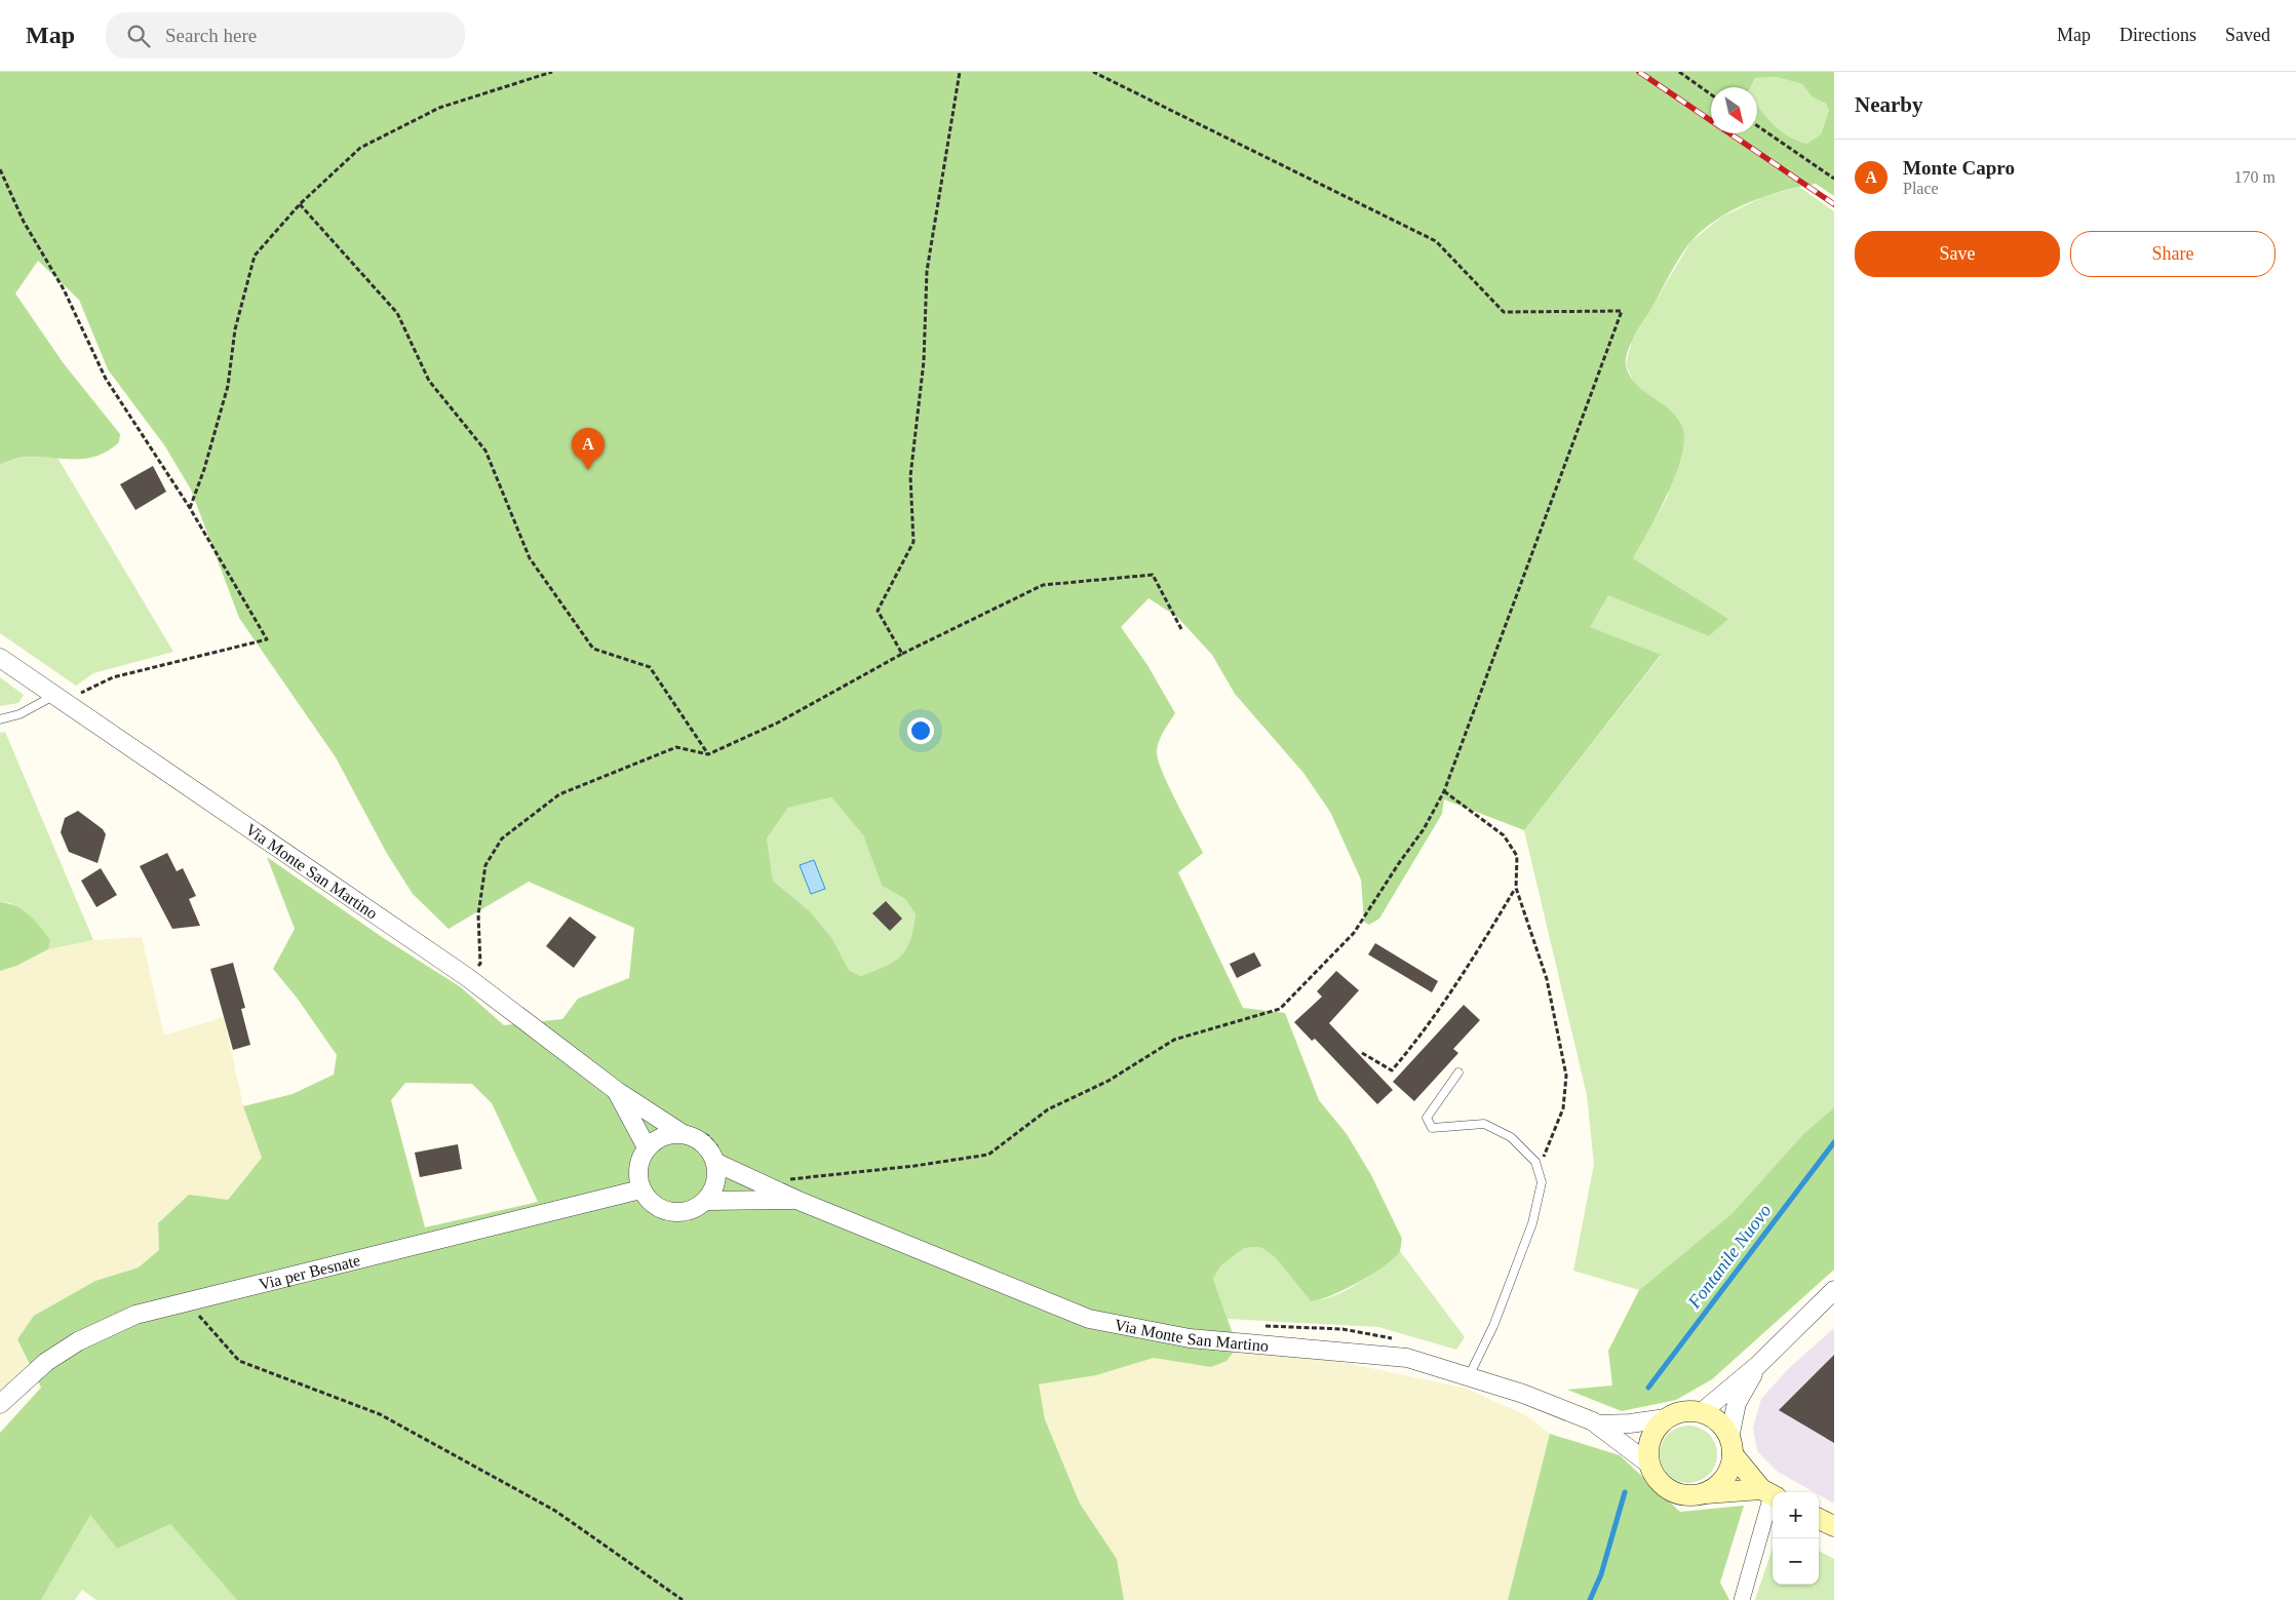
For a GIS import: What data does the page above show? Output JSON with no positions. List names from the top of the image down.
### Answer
{
  "streets": {
    "street": ["Via Monte San Martino", "Via per Besnate"]
  },
  "crossings": [
    ["Via Monte San Martino", "Via per Besnate"]
  ],
  "water": ["Fontanile Nuovo"],
  "north": "bottom right",
  "page": {
    "header": "Map",
    "search": "Search here",
    "nav": ["Map", "Directions", "Saved"],
    "heading": "Nearby",
    "list": [
      {
        "mark": "A",
        "name": "Monte Capro",
        "note": "Place",
        "value": "170 m"
      }
    ],
    "buttons": ["Save", "Share"],
    "pins": "A",
    "map_buttons": ["+", "−"]
  }
}
